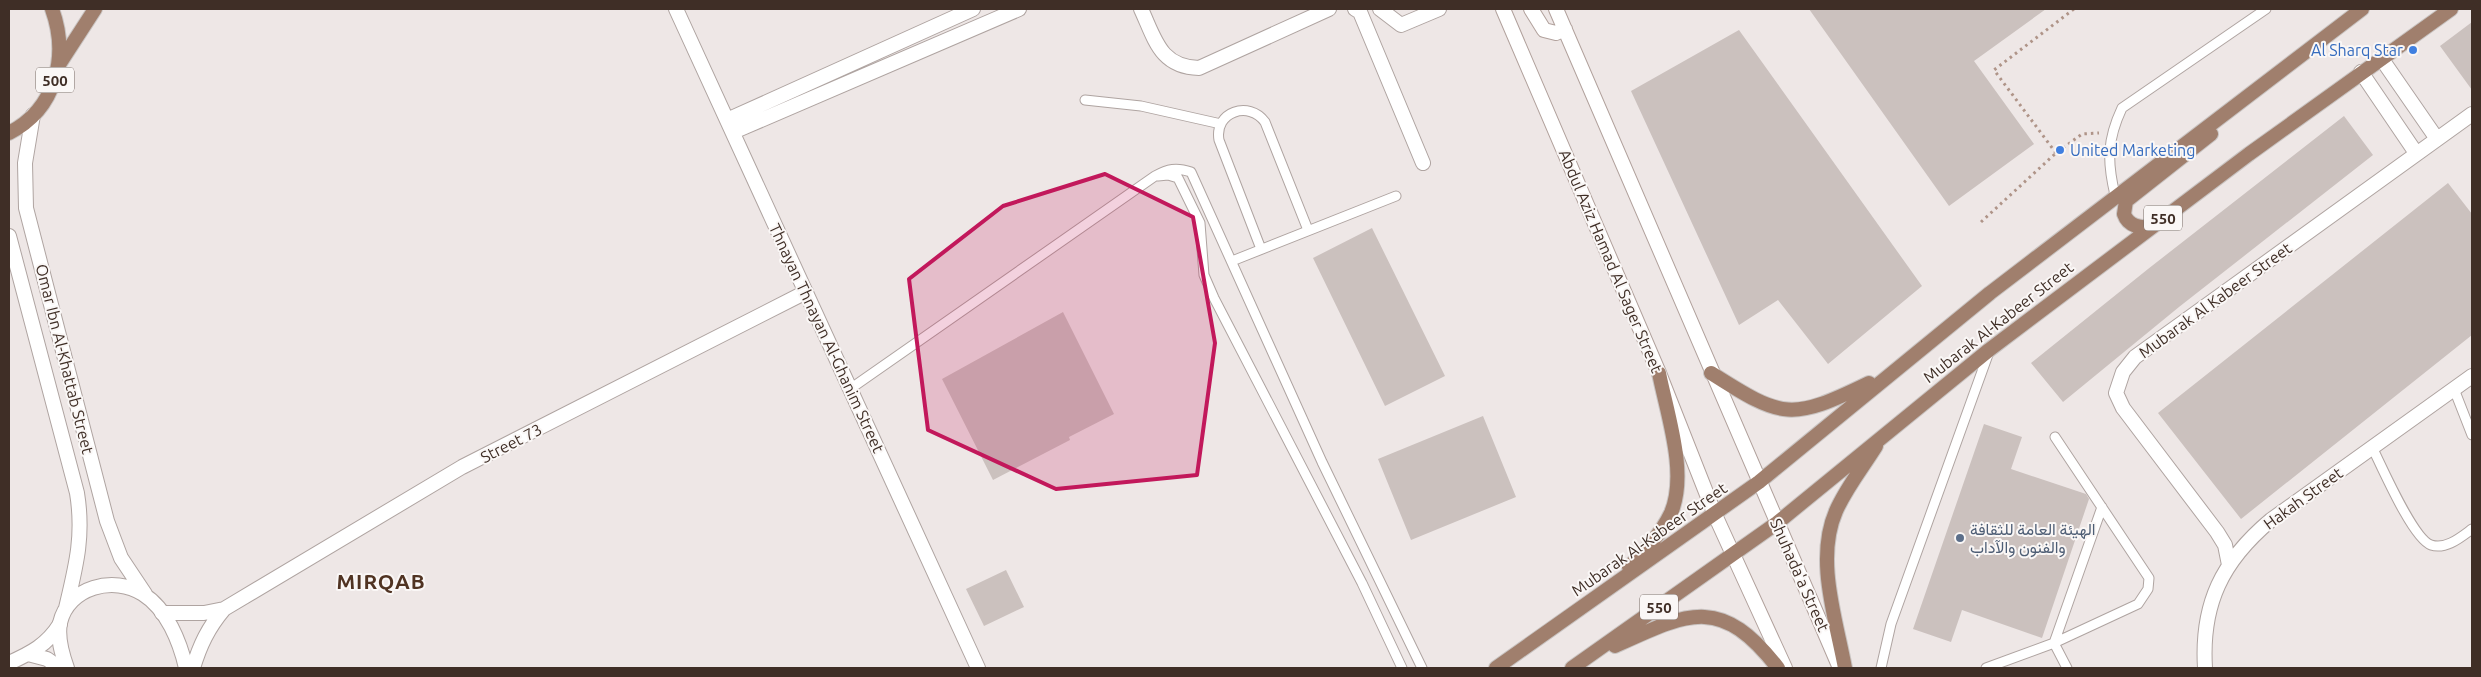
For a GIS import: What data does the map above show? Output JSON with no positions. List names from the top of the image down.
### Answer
{
  "streets": {
    "main road": ["500", "550", "Mubarak Al-Kabeer Street"],
    "street": [
      "Abdul Aziz Hamad Al Sager Street",
      "Mubarak Al Kabeer Street",
      "Thnayan Thnayan Al-Ghanim Street",
      "Omar Ibn Al-Khattab Street",
      "Street 73",
      "Hakah Street",
      "Shuhada'a Street"
    ]
  },
  "crossings": [
    ["500", "Omar Ibn Al-Khattab Street"],
    ["Abdul Aziz Hamad Al Sager Street", "Mubarak Al-Kabeer Street"],
    ["Mubarak Al Kabeer Street", "Hakah Street"],
    ["Mubarak Al-Kabeer Street", "Shuhada'a Street"],
    ["Thnayan Thnayan Al-Ghanim Street", "Street 73"],
    ["Omar Ibn Al-Khattab Street", "Street 73"]
  ],
  "districts": ["MIRQAB"],
  "places": ["Al Sharq Star", "United Marketing", "الهيئة العامة للثقافة والفنون والآداب"]
}
